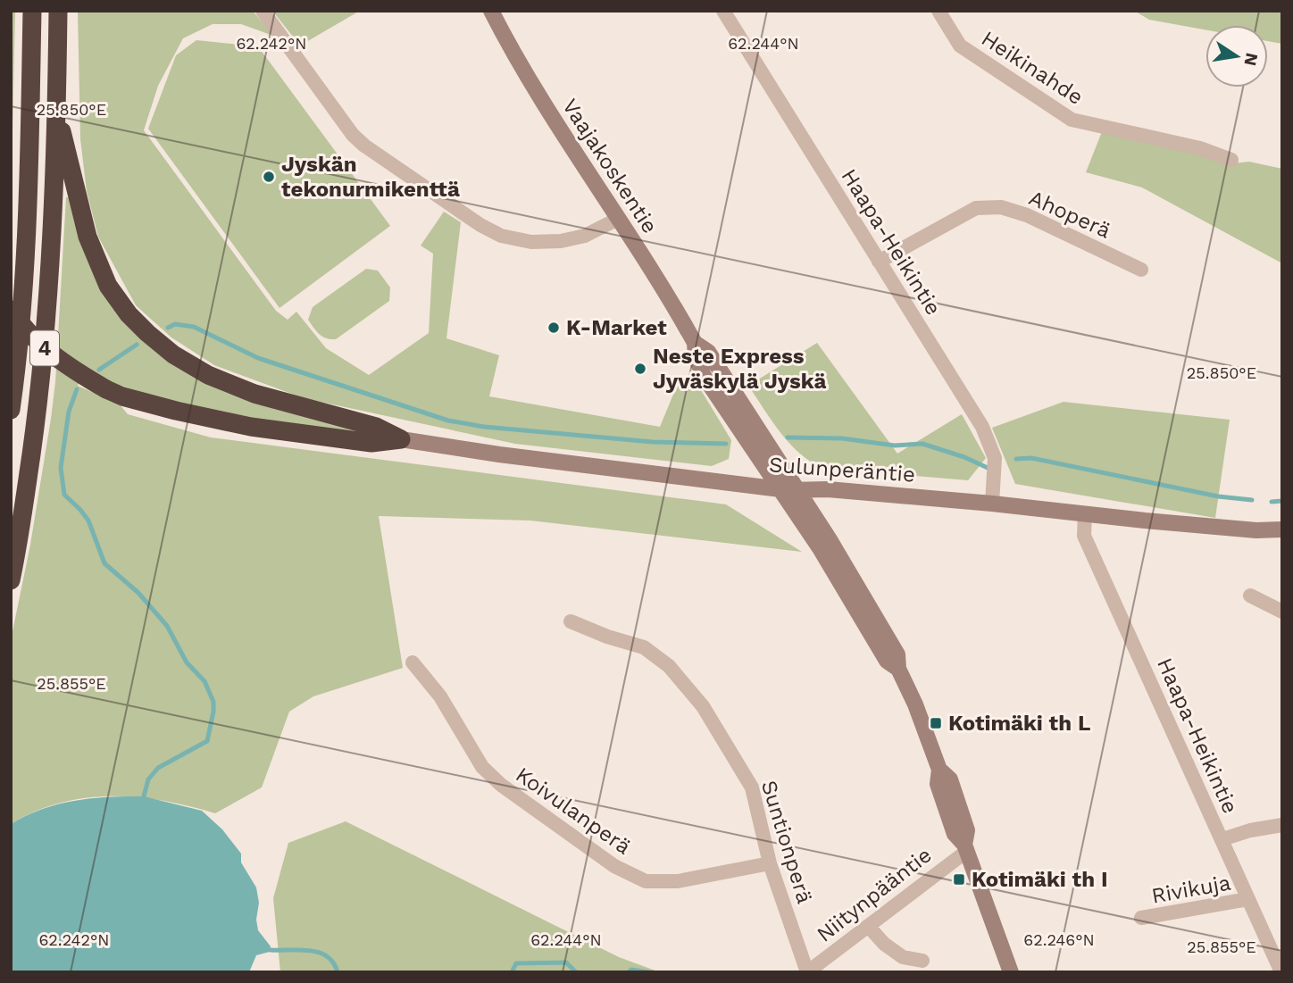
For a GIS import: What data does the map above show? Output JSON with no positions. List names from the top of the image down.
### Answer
{
  "streets": {
    "highway": ["4"],
    "main road": ["Vaajakoskentie", "Sulunperäntie"],
    "street": [
      "Heikinahde",
      "Ahoperä",
      "Haapa-Heikintie",
      "Koivulanperä",
      "Suntionperä",
      "Rivikuja",
      "Niitynpääntie"
    ]
  },
  "crossings": [
    ["Vaajakoskentie", "Sulunperäntie"],
    ["Vaajakoskentie", "Niitynpääntie"],
    ["Ahoperä", "Haapa-Heikintie"],
    ["Haapa-Heikintie", "Sulunperäntie"],
    ["Haapa-Heikintie", "Rivikuja"],
    ["Koivulanperä", "Suntionperä"],
    ["Suntionperä", "Niitynpääntie"]
  ],
  "places": {
    "other": ["Jyskän tekonurmikenttä", "K-Market", "Neste Express Jyväskylä Jyskä"],
    "transit": ["Kotimäki th L", "Kotimäki th I"]
  },
  "north": "right",
  "coordinates": [
    "62.242°N",
    "62.244°N",
    "25.850°E",
    "25.855°E",
    "62.246°N"
  ]
}
